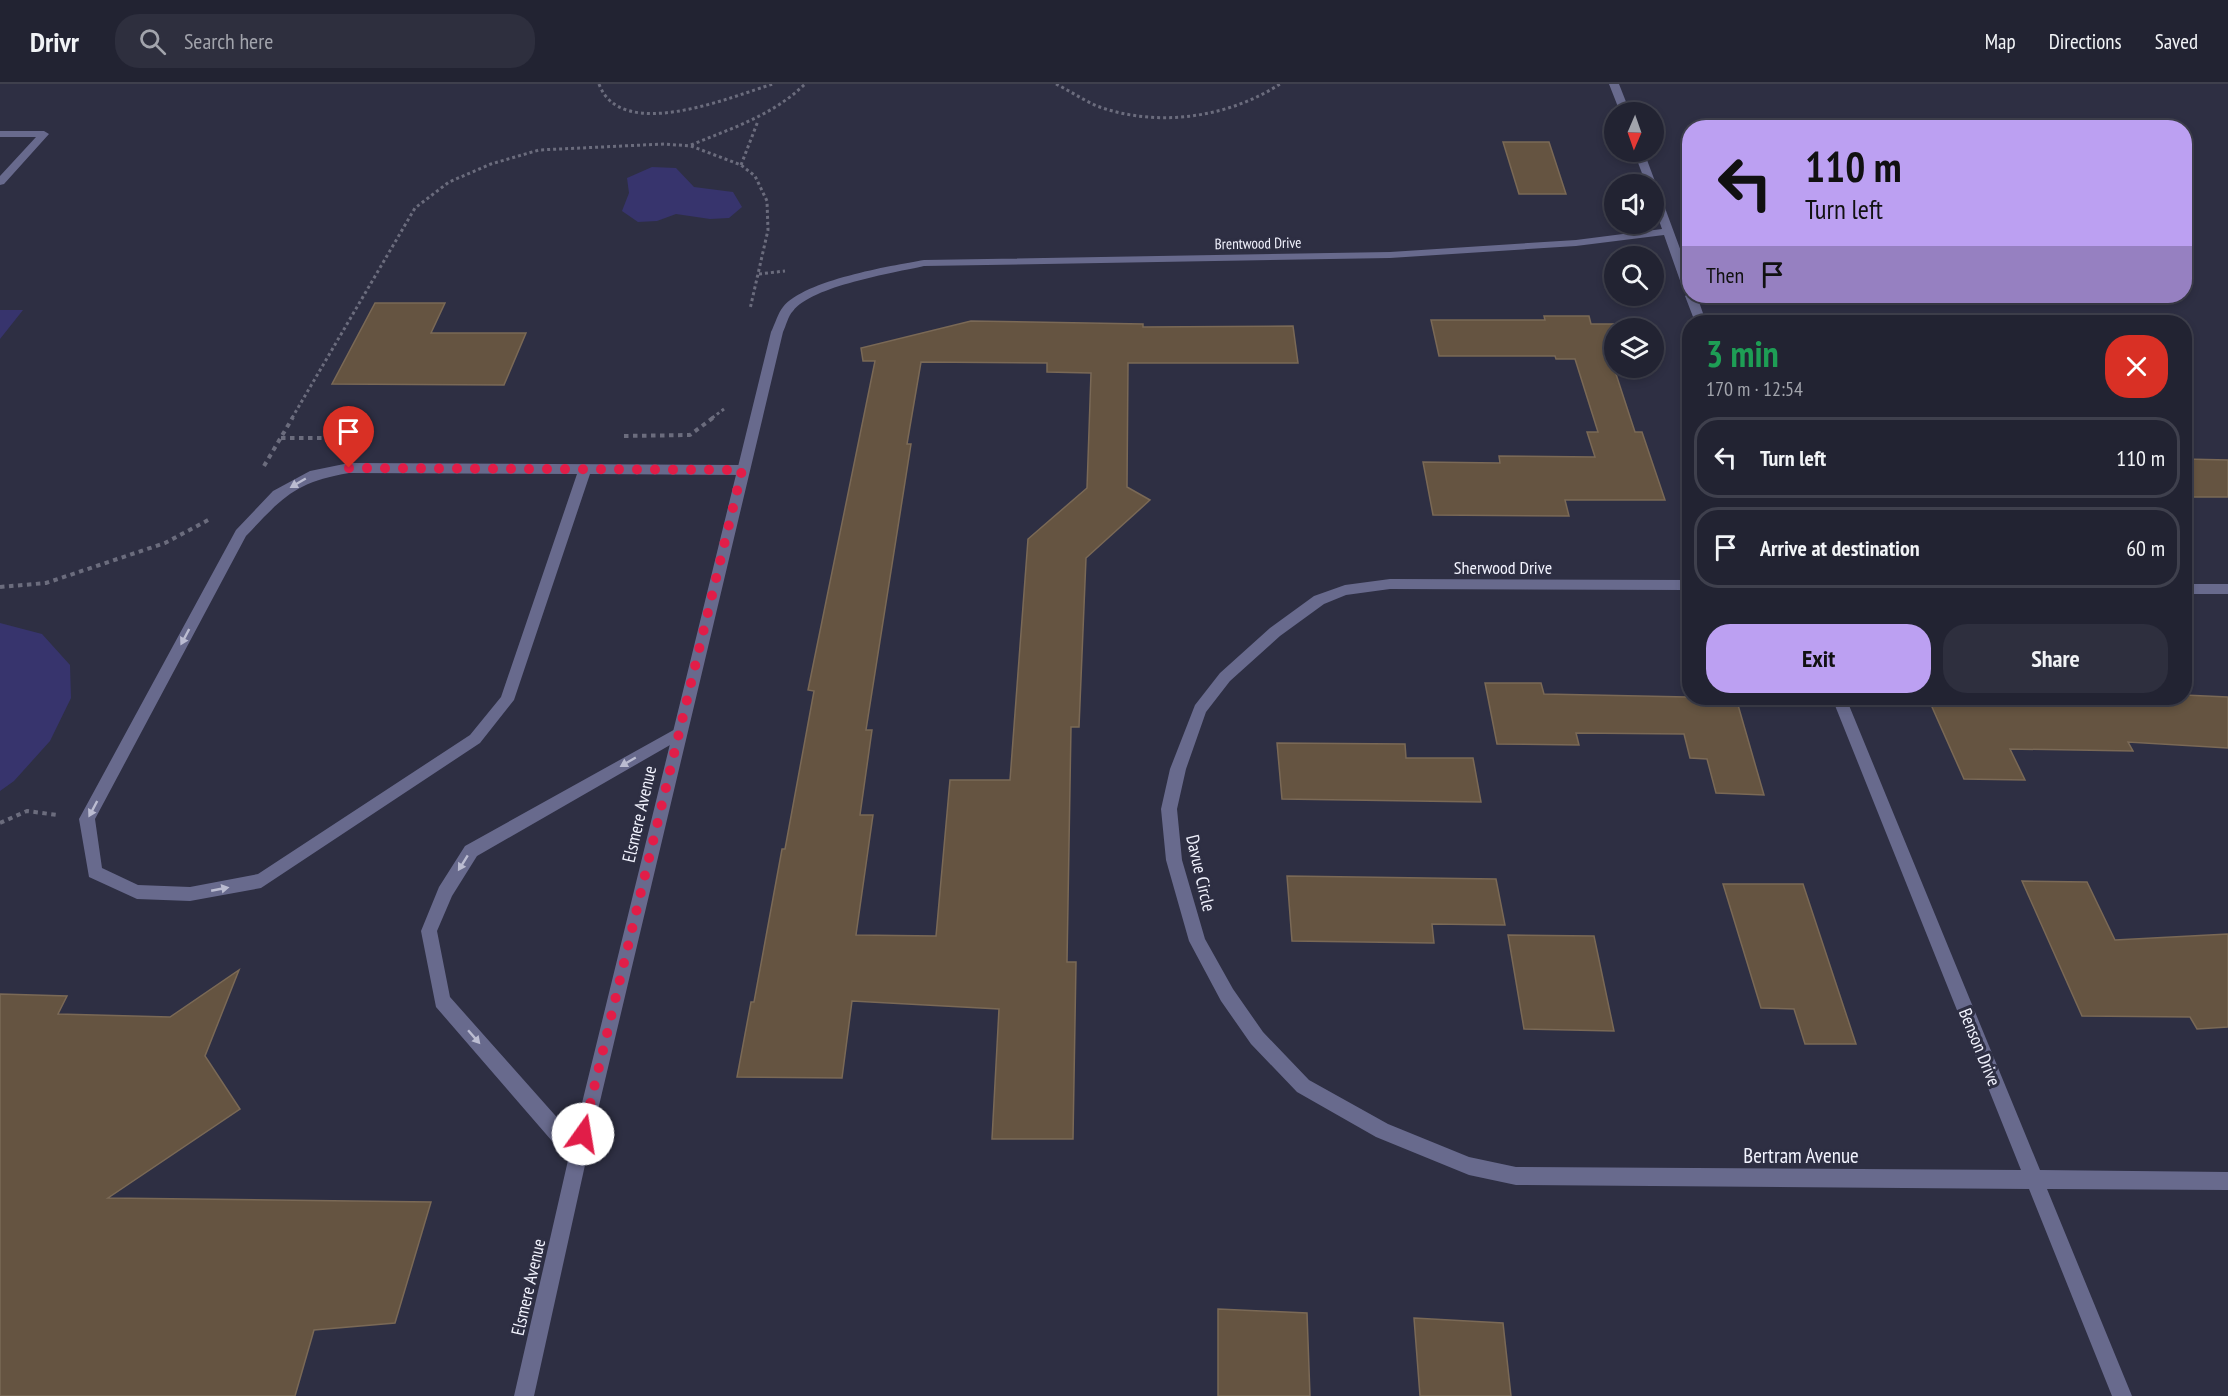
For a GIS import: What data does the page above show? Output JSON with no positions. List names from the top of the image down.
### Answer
{
  "streets": {
    "street": [
      "Brentwood Drive",
      "Sherwood Drive",
      "Elsmere Avenue",
      "Davue Circle",
      "Benson Drive",
      "Bertram Avenue"
    ]
  },
  "crossings": [
    ["Brentwood Drive", "Elsmere Avenue"],
    ["Sherwood Drive", "Davue Circle"],
    ["Davue Circle", "Bertram Avenue"],
    ["Benson Drive", "Bertram Avenue"]
  ],
  "north": "bottom",
  "page": {
    "header": "Drivr",
    "search": "Search here",
    "nav": ["Map", "Directions", "Saved"],
    "turn": ["110 m", "Turn left"],
    "then": "Then",
    "heading": ["3 min", "170 m · 12:54"],
    "list": [
      {
        "name": "Turn left",
        "value": "110 m"
      },
      {
        "name": "Arrive at destination",
        "value": "60 m"
      }
    ],
    "buttons": ["Exit", "Share"]
  }
}
